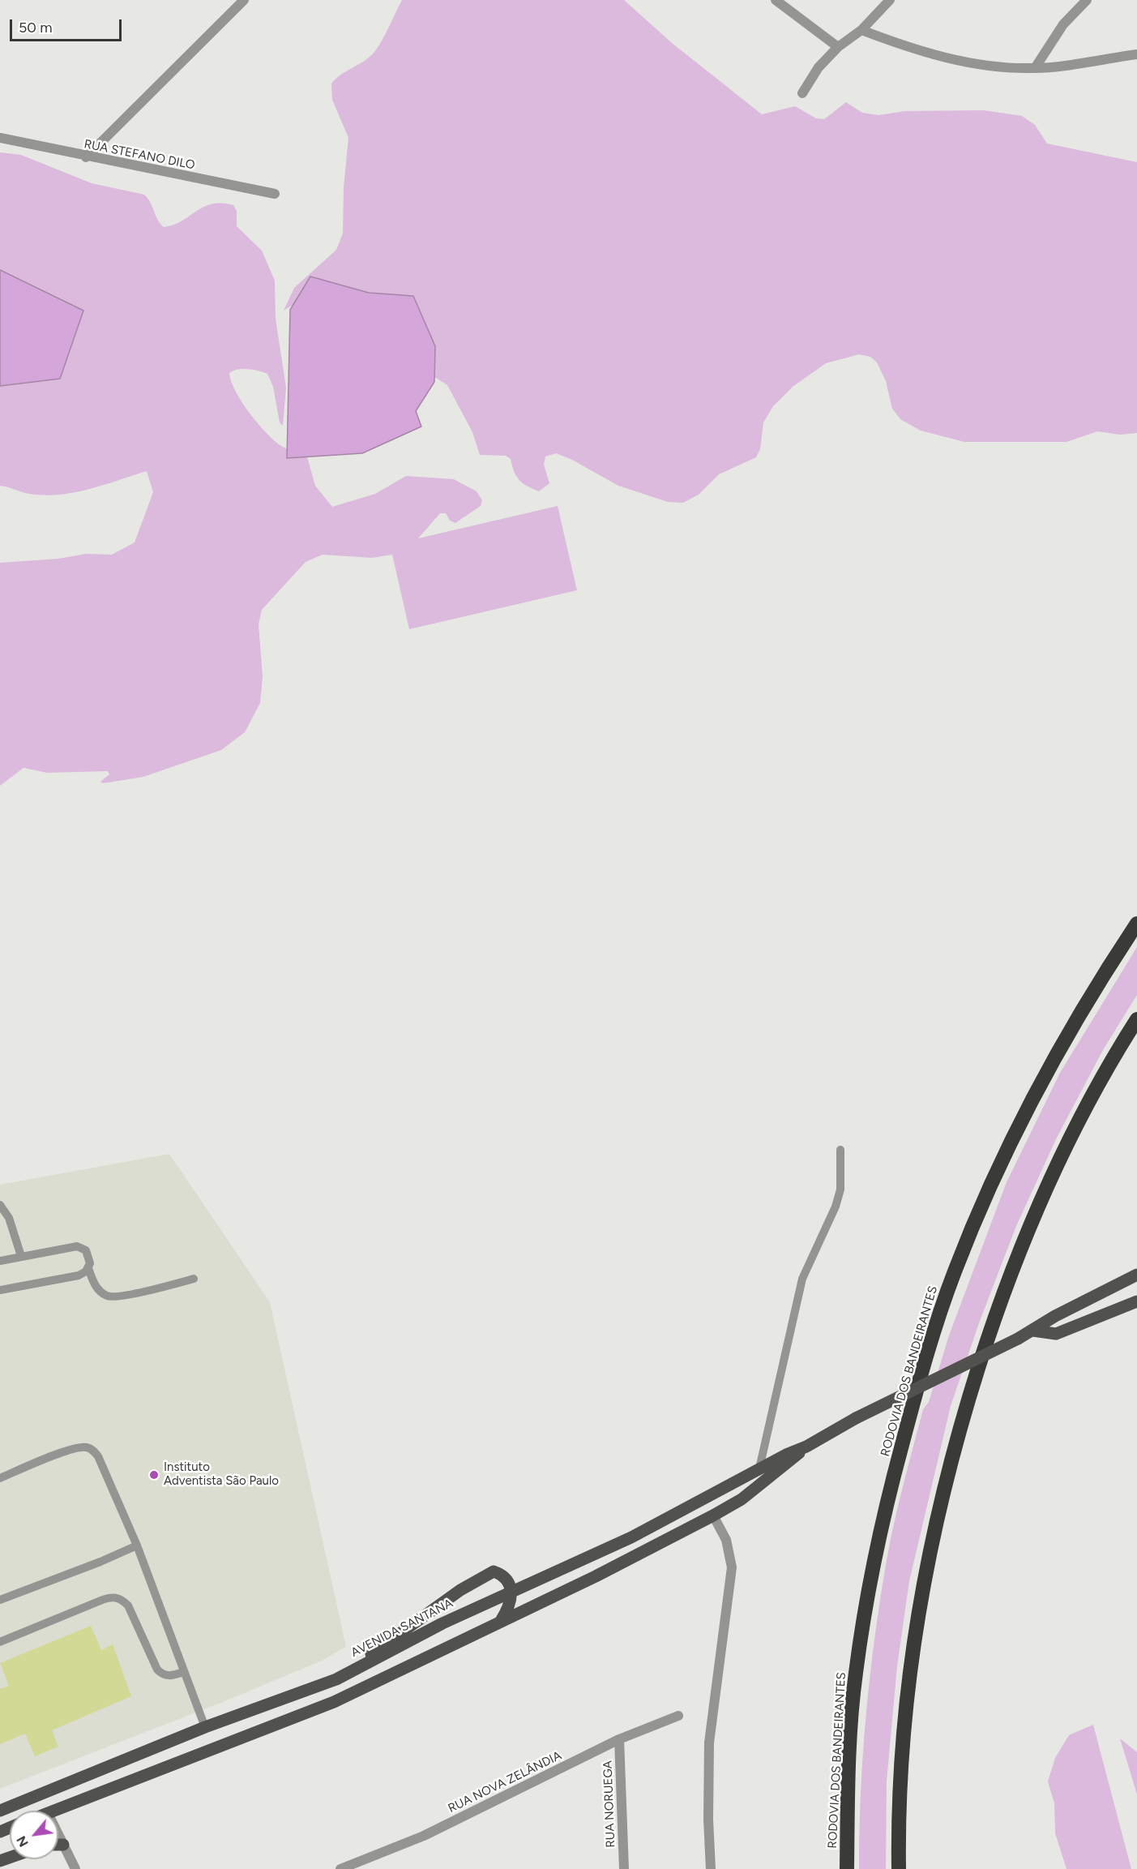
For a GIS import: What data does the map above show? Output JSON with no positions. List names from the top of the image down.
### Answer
{
  "streets": {
    "highway": ["RODOVIA DOS BANDEIRANTES"],
    "main road": ["AVENIDA SANTANA"],
    "street": ["RUA STEFANO DILO", "RUA NOVA ZELÂNDIA", "RUA NORUEGA"]
  },
  "crossings": [
    ["RUA NOVA ZELÂNDIA", "RUA NORUEGA"]
  ],
  "places": ["Instituto Adventista São Paulo"],
  "scale_bar": "50 m",
  "north": "bottom left"
}
